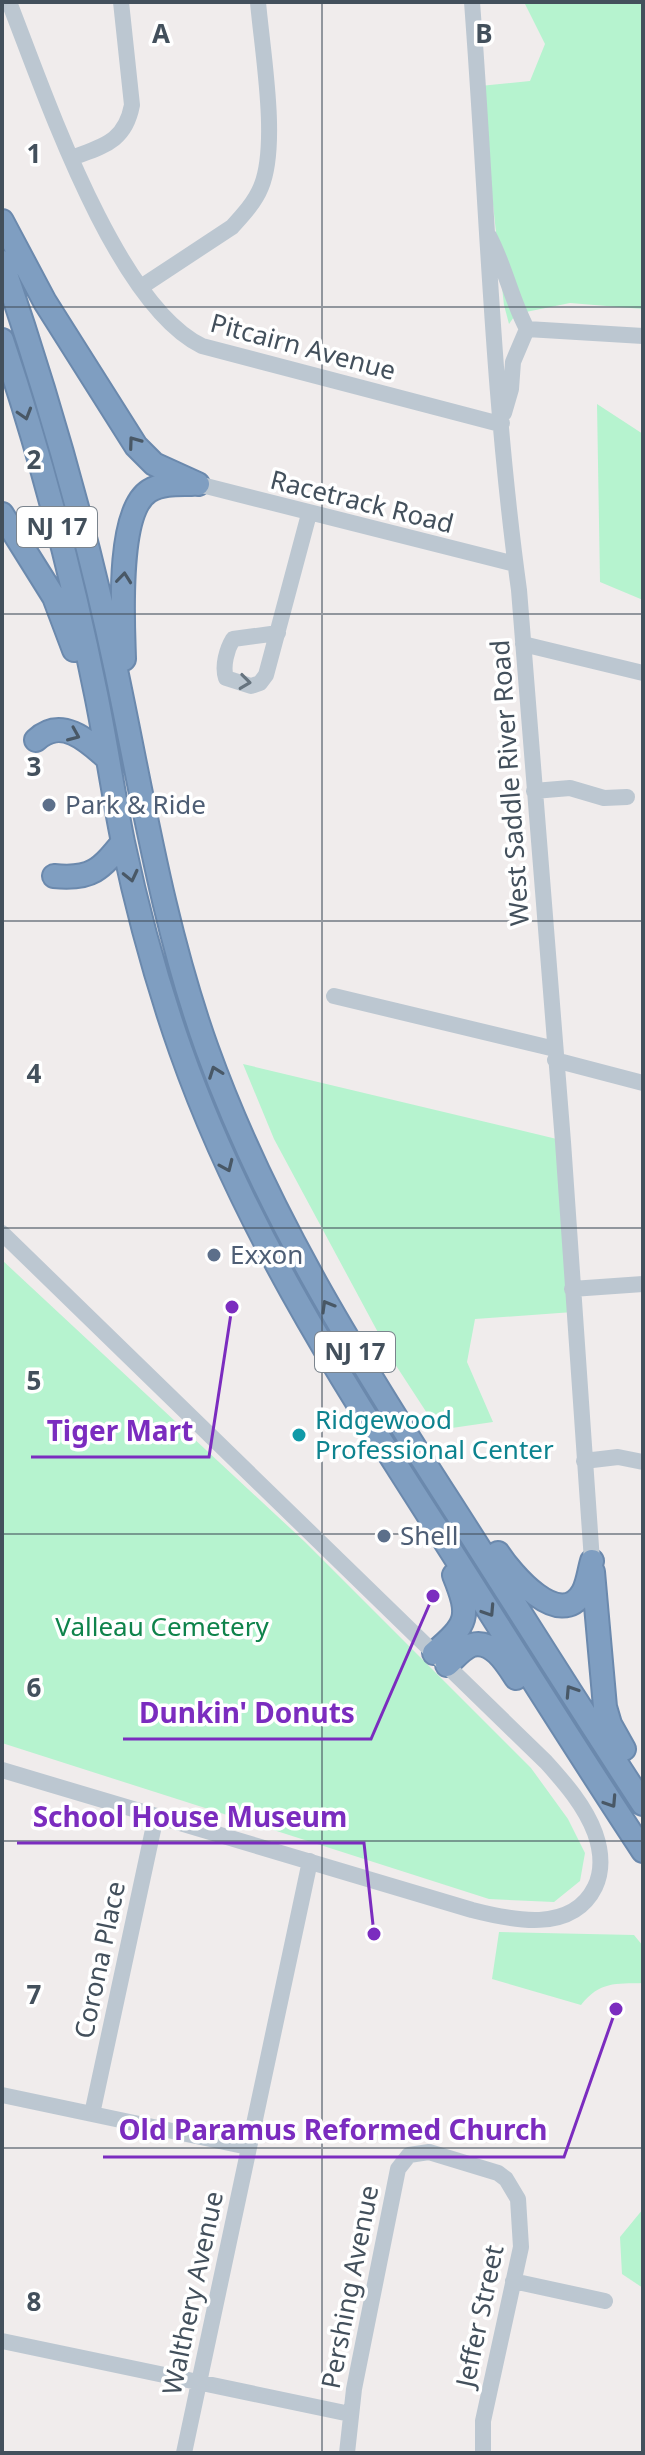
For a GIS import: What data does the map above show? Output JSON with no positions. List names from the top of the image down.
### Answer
{
  "streets": {
    "highway": ["NJ 17"],
    "street": [
      "Pitcairn Avenue",
      "Racetrack Road",
      "West Saddle River Road",
      "Corona Place",
      "Pershing Avenue",
      "Walthery Avenue",
      "Jeffer Street"
    ]
  },
  "crossings": [
    ["Pitcairn Avenue", "West Saddle River Road"],
    ["Racetrack Road", "West Saddle River Road"],
    ["Pershing Avenue", "Jeffer Street"]
  ],
  "parks": ["Valleau Cemetery"],
  "places": [
    "Park & Ride",
    "Exxon",
    "Tiger Mart",
    "Ridgewood Professional Center",
    "Shell",
    "Dunkin' Donuts",
    "School House Museum",
    "Old Paramus Reformed Church"
  ],
  "grid": {
    "columns": ["A", "B"],
    "rows": [
      "1",
      "2",
      "3",
      "4",
      "5",
      "6",
      "7",
      "8"
    ]
  }
}
